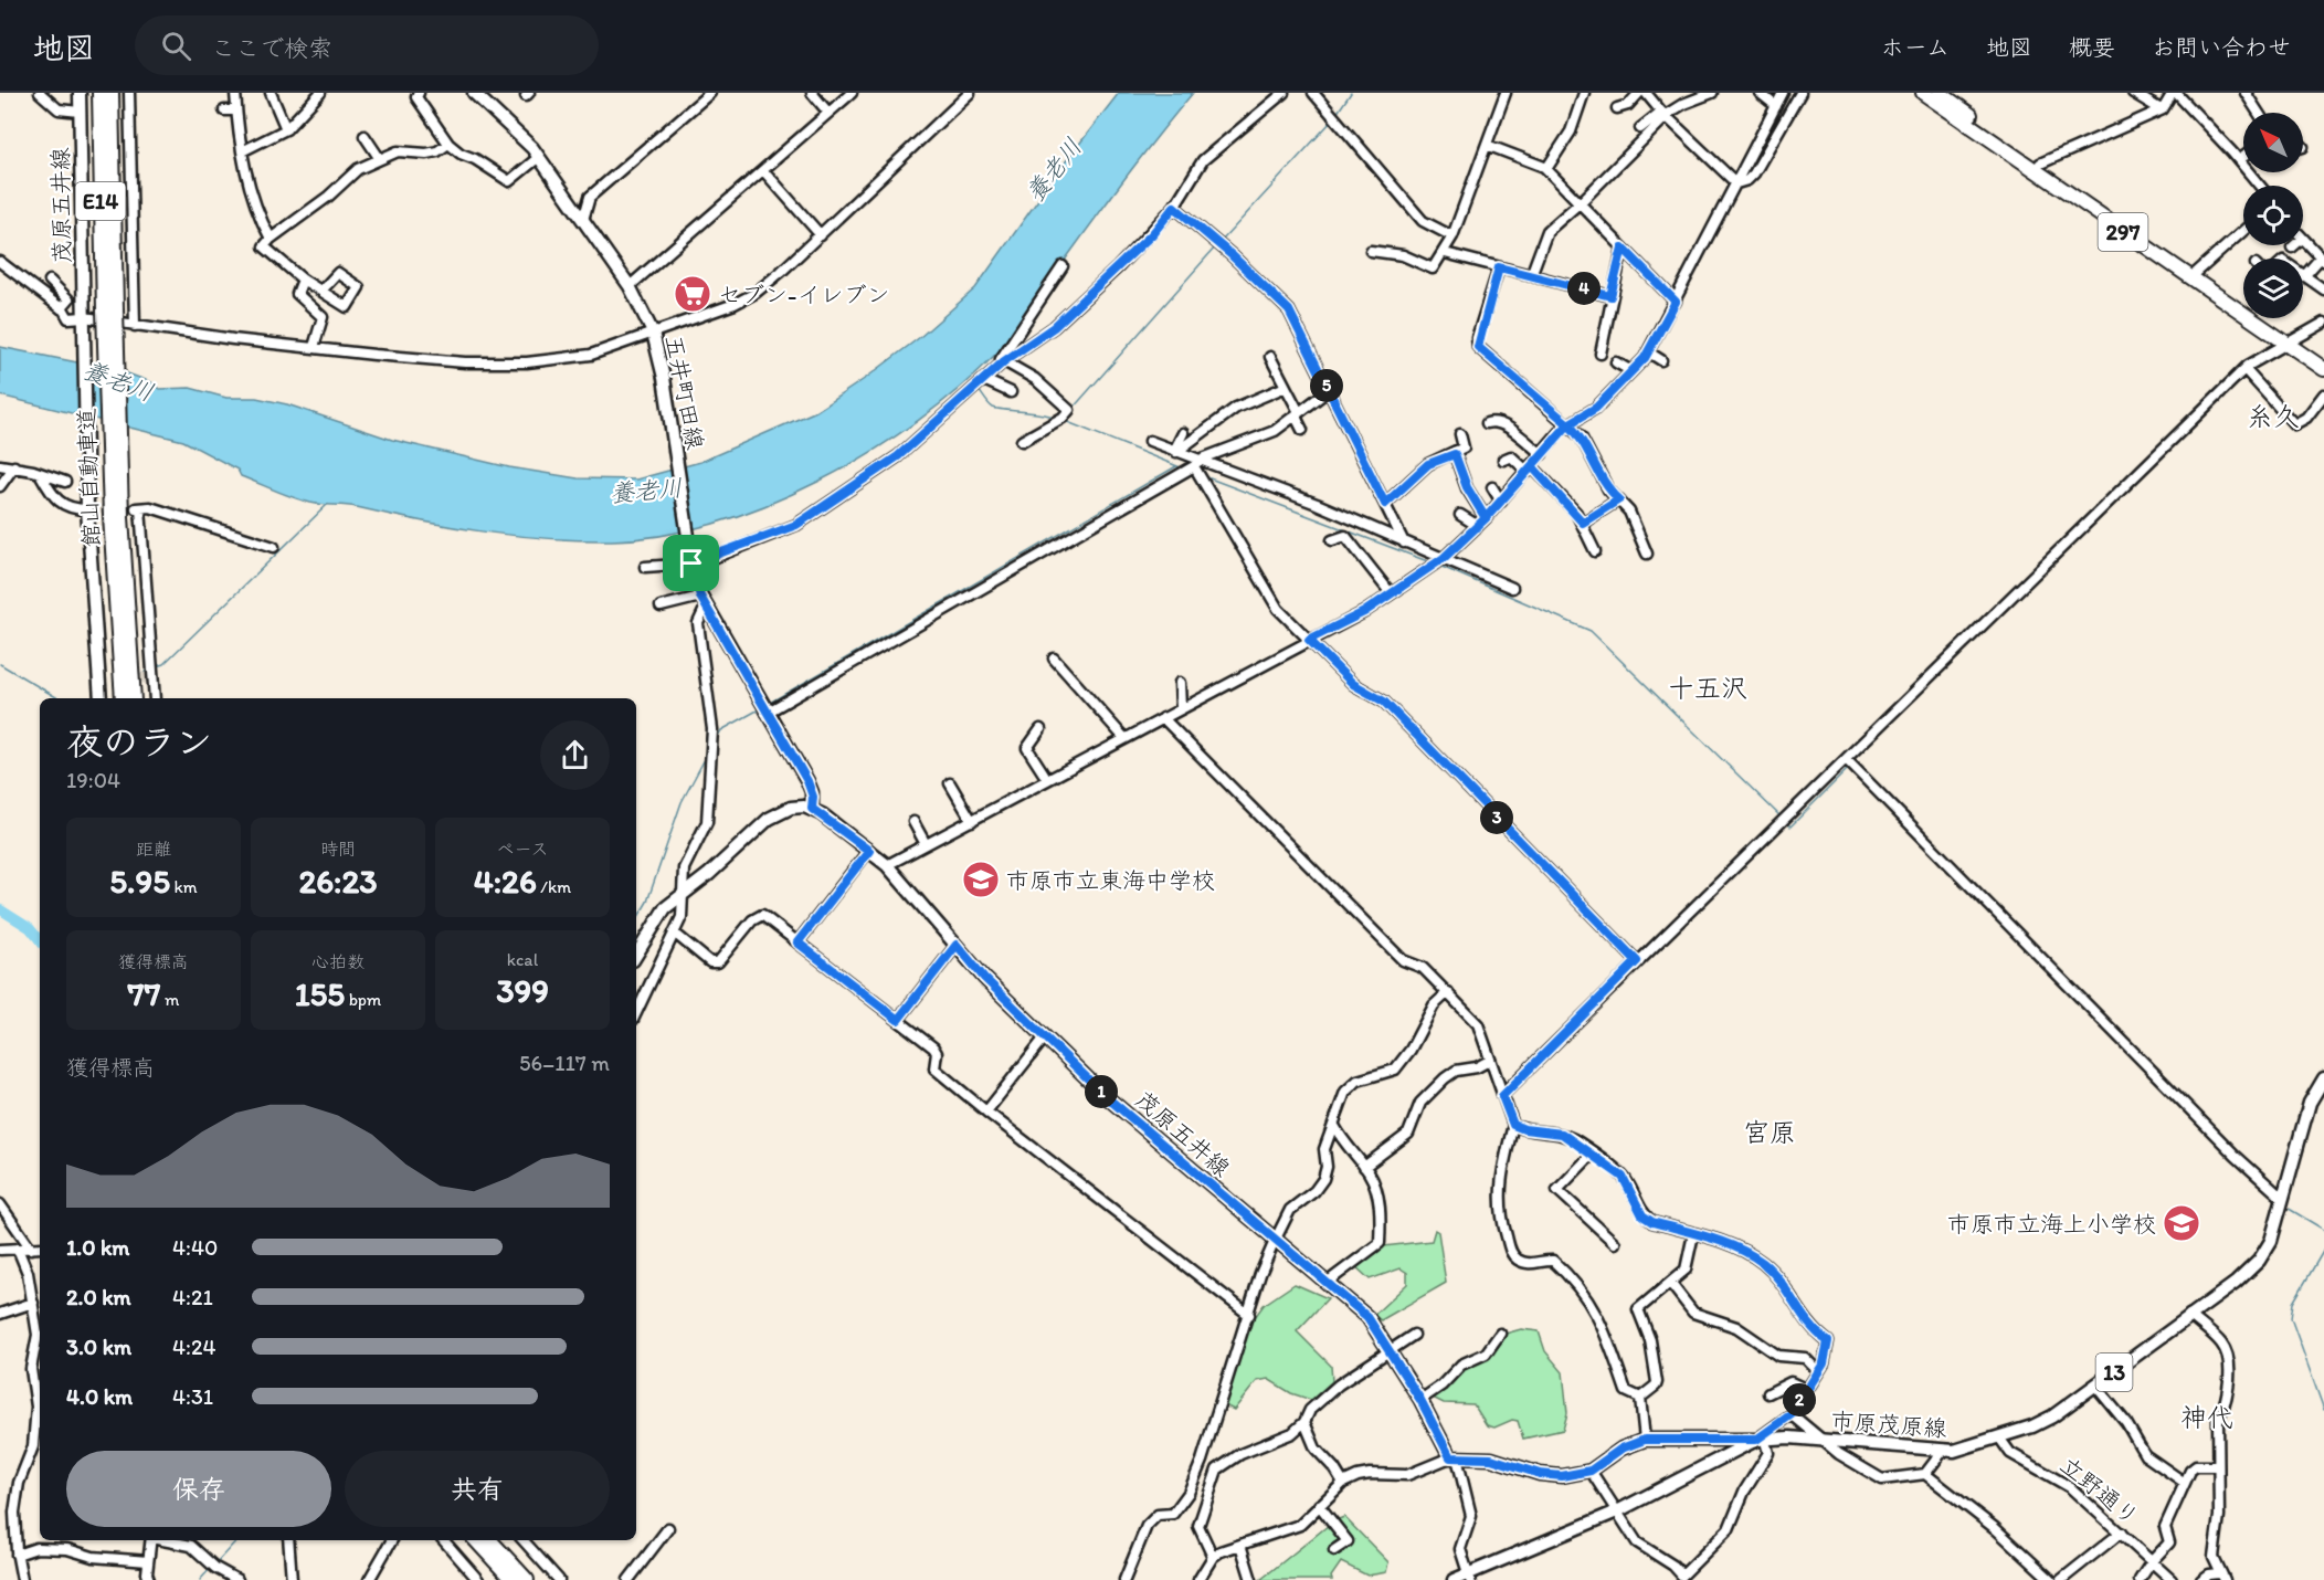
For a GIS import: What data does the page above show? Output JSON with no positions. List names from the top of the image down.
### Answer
{
  "streets": {
    "highway": ["E14", "297", "館山自動車道"],
    "main road": [
      "茂原五井線",
      "五井町田線",
      "13",
      "市原茂原線"
    ],
    "street": ["立野通り"]
  },
  "crossings": [
    ["茂原五井線", "五井町田線"],
    ["市原茂原線", "立野通り"]
  ],
  "districts": [
    "糸久",
    "十五沢",
    "宮原",
    "神代"
  ],
  "water": ["養老川"],
  "places": {
    "supermarket": ["セブン-イレブン"],
    "school or university": ["市原市立東海中学校", "市原市立海上小学校"]
  },
  "north": "top left",
  "page": {
    "header": "地図",
    "search": "ここで検索",
    "nav": [
      "ホーム",
      "地図",
      "概要",
      "お問い合わせ"
    ],
    "pins": [
      "4",
      "5",
      "3",
      "1",
      "2"
    ],
    "heading": ["夜のラン", "19:04"],
    "stats": [
      ["距離", "5.95 km"],
      ["時間", "26:23"],
      ["ペース", "4:26 /km"],
      ["獲得標高", "77 m"],
      ["心拍数", "155 bpm"],
      ["kcal", "399"]
    ],
    "chart": ["獲得標高", "56–117 m"],
    "list": [
      {
        "name": "1.0 km",
        "note": "4:40"
      },
      {
        "name": "2.0 km",
        "note": "4:21"
      },
      {
        "name": "3.0 km",
        "note": "4:24"
      },
      {
        "name": "4.0 km",
        "note": "4:31"
      }
    ],
    "buttons": ["保存", "共有"]
  }
}
